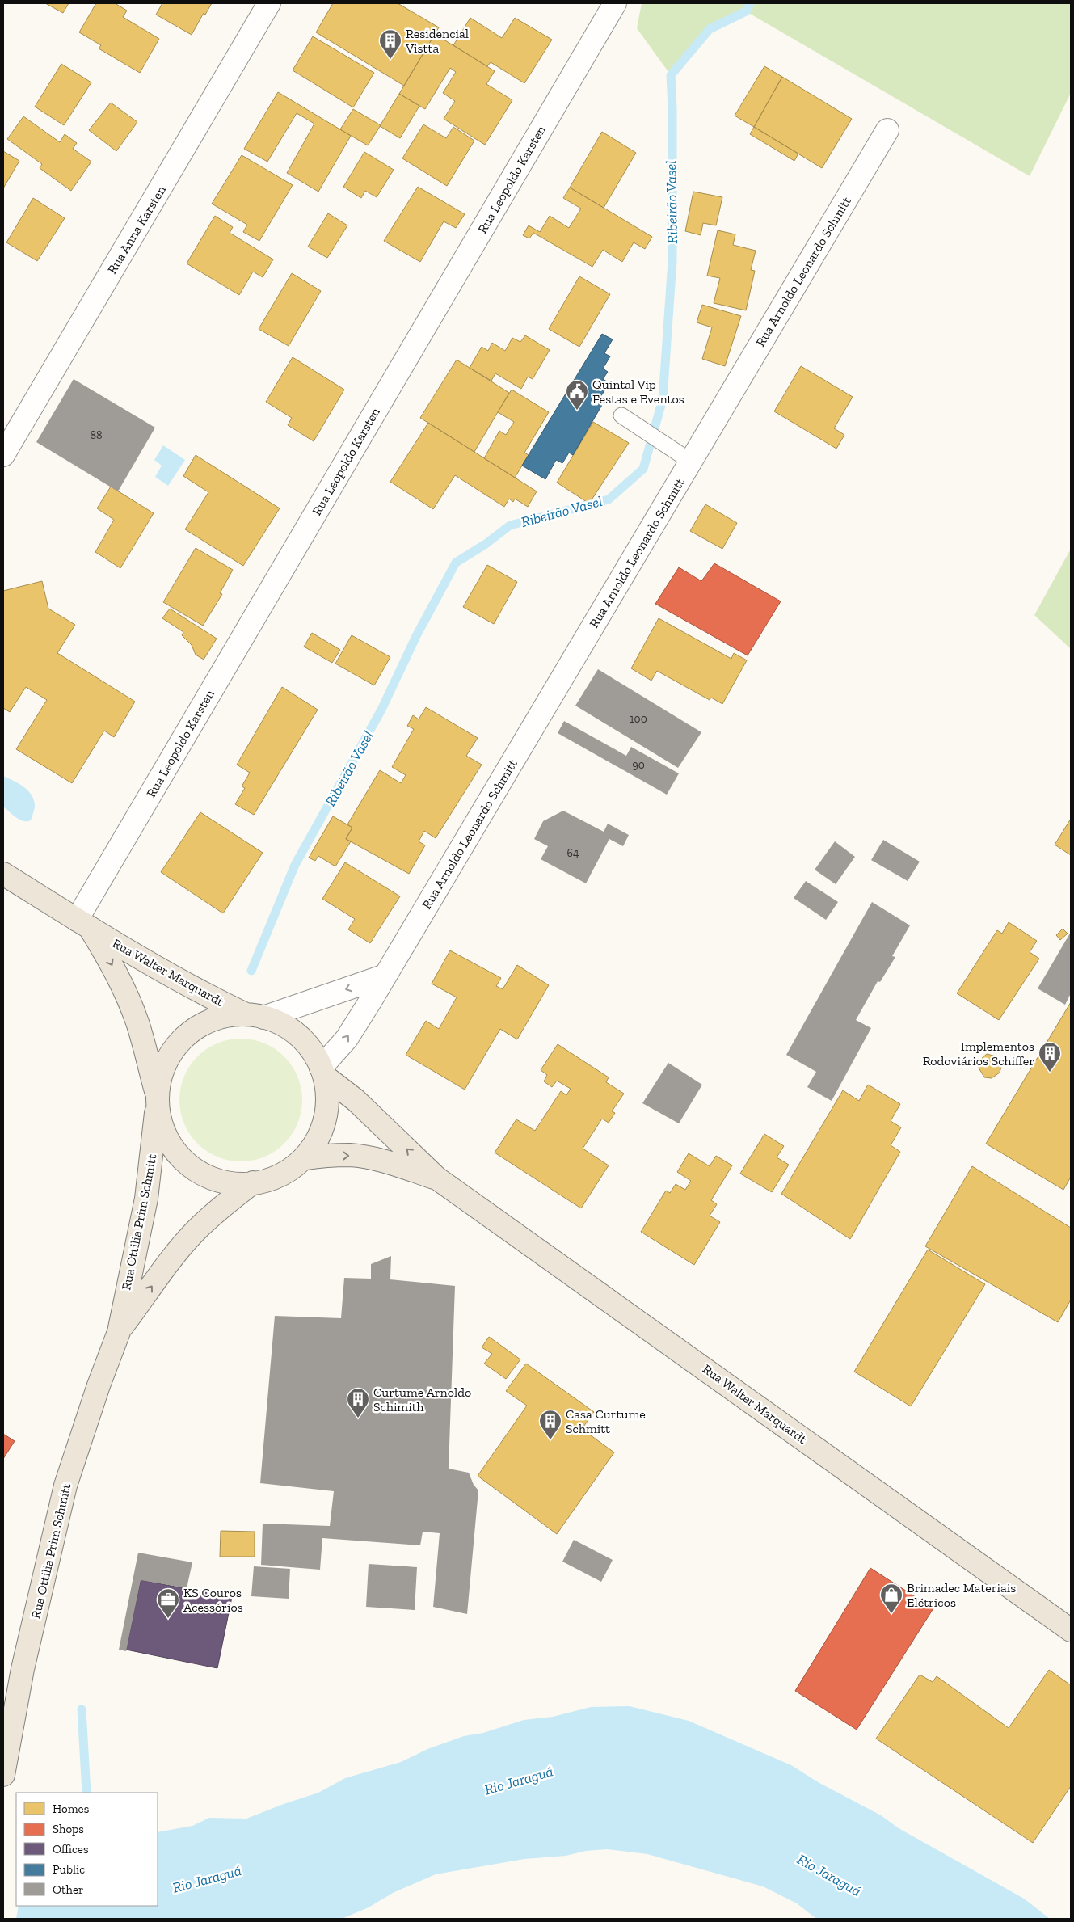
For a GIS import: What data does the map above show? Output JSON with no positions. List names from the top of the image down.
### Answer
{
  "streets": {
    "main road": ["Rua Walter Marquardt", "Rua Ottilia Prim Schmitt"],
    "street": ["Rua Leopoldo Karsten", "Rua Anna Karsten", "Rua Arnoldo Leonardo Schmitt"]
  },
  "crossings": [
    ["Rua Leopoldo Karsten", "Rua Walter Marquardt"],
    ["Rua Arnoldo Leonardo Schmitt", "Rua Walter Marquardt"],
    ["Rua Walter Marquardt", "Rua Ottilia Prim Schmitt"]
  ],
  "water": ["Ribeirão Vasel", "Rio Jaraguá"],
  "places": {
    "building": [
      "Residencial Vistta",
      "Implementos Rodoviários Schiffer",
      "Curtume Arnoldo Schimith",
      "Casa Curtume Schmitt"
    ],
    "public building": ["Quintal Vip Festas e Eventos"],
    "shop": ["Brimadec Materiais Elétricos"],
    "office": ["KS Couros Acessórios"]
  },
  "house_numbers": [
    "88",
    "100",
    "90",
    "64"
  ],
  "legend": [
    "Homes",
    "Shops",
    "Offices",
    "Public",
    "Other"
  ]
}
